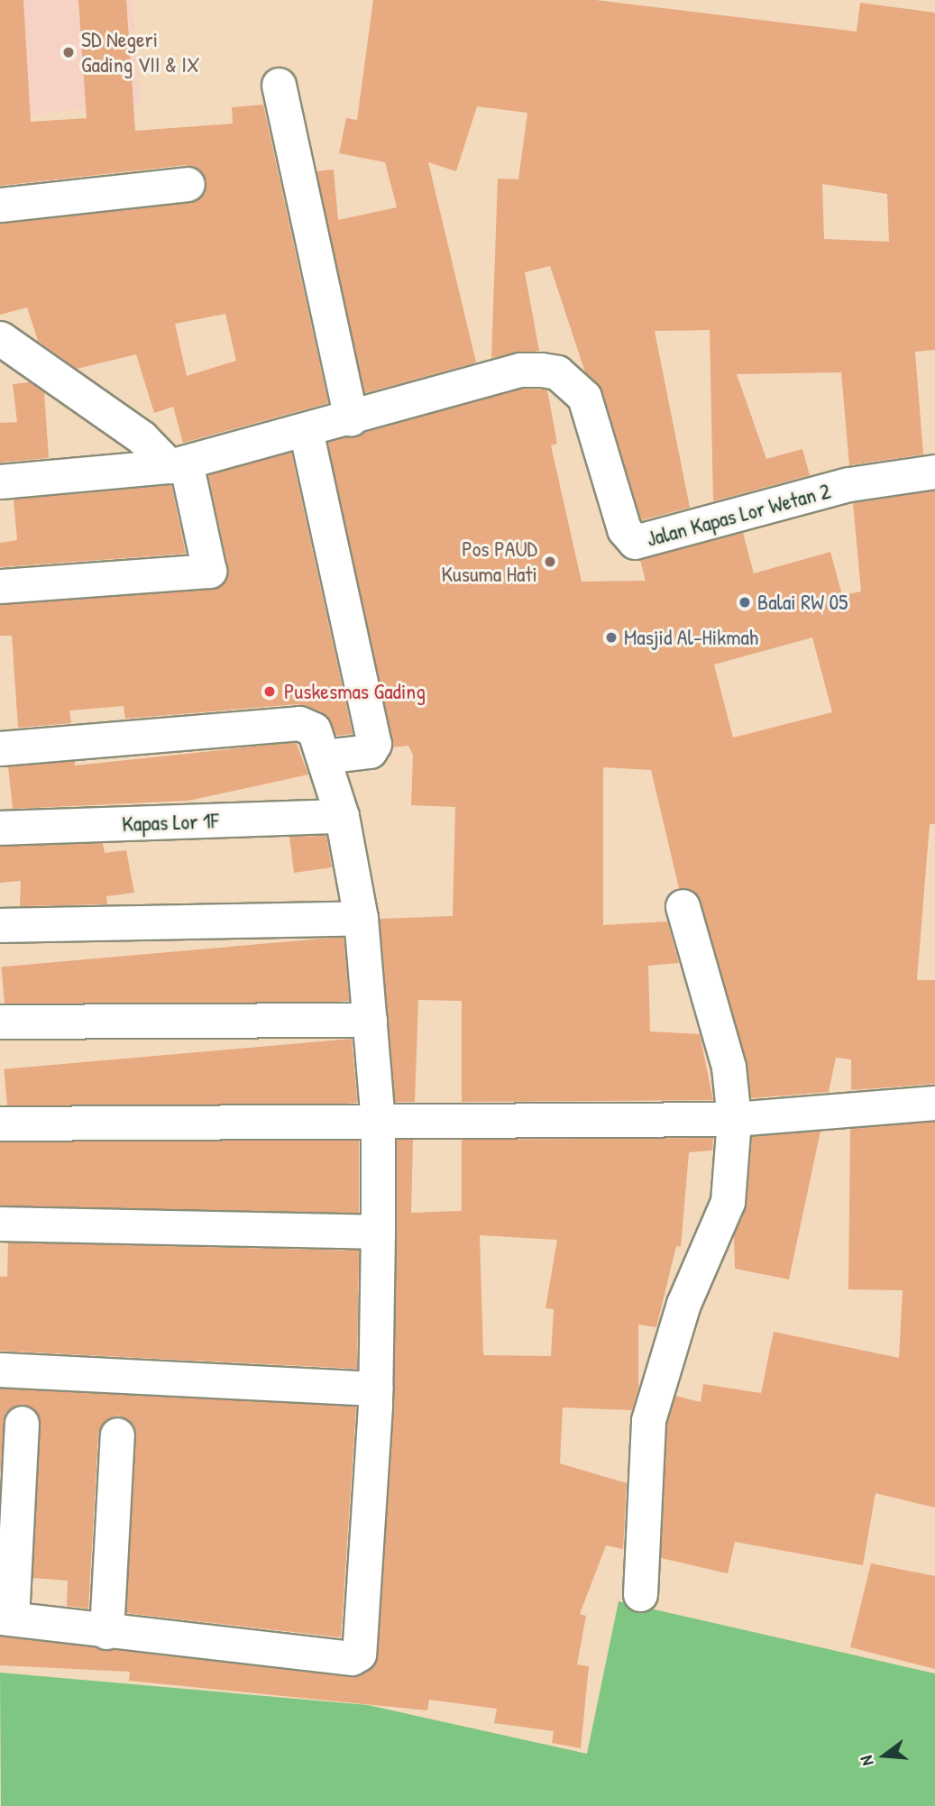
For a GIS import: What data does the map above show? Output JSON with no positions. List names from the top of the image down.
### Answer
{
  "streets": {
    "street": ["Jalan Kapas Lor Wetan 2", "Kapas Lor 1F"]
  },
  "places": [
    "SD Negeri Gading VII & IX",
    "Pos PAUD Kusuma Hati",
    "Balai RW 05",
    "Masjid Al-Hikmah",
    "Puskesmas Gading"
  ],
  "north": "left"
}
